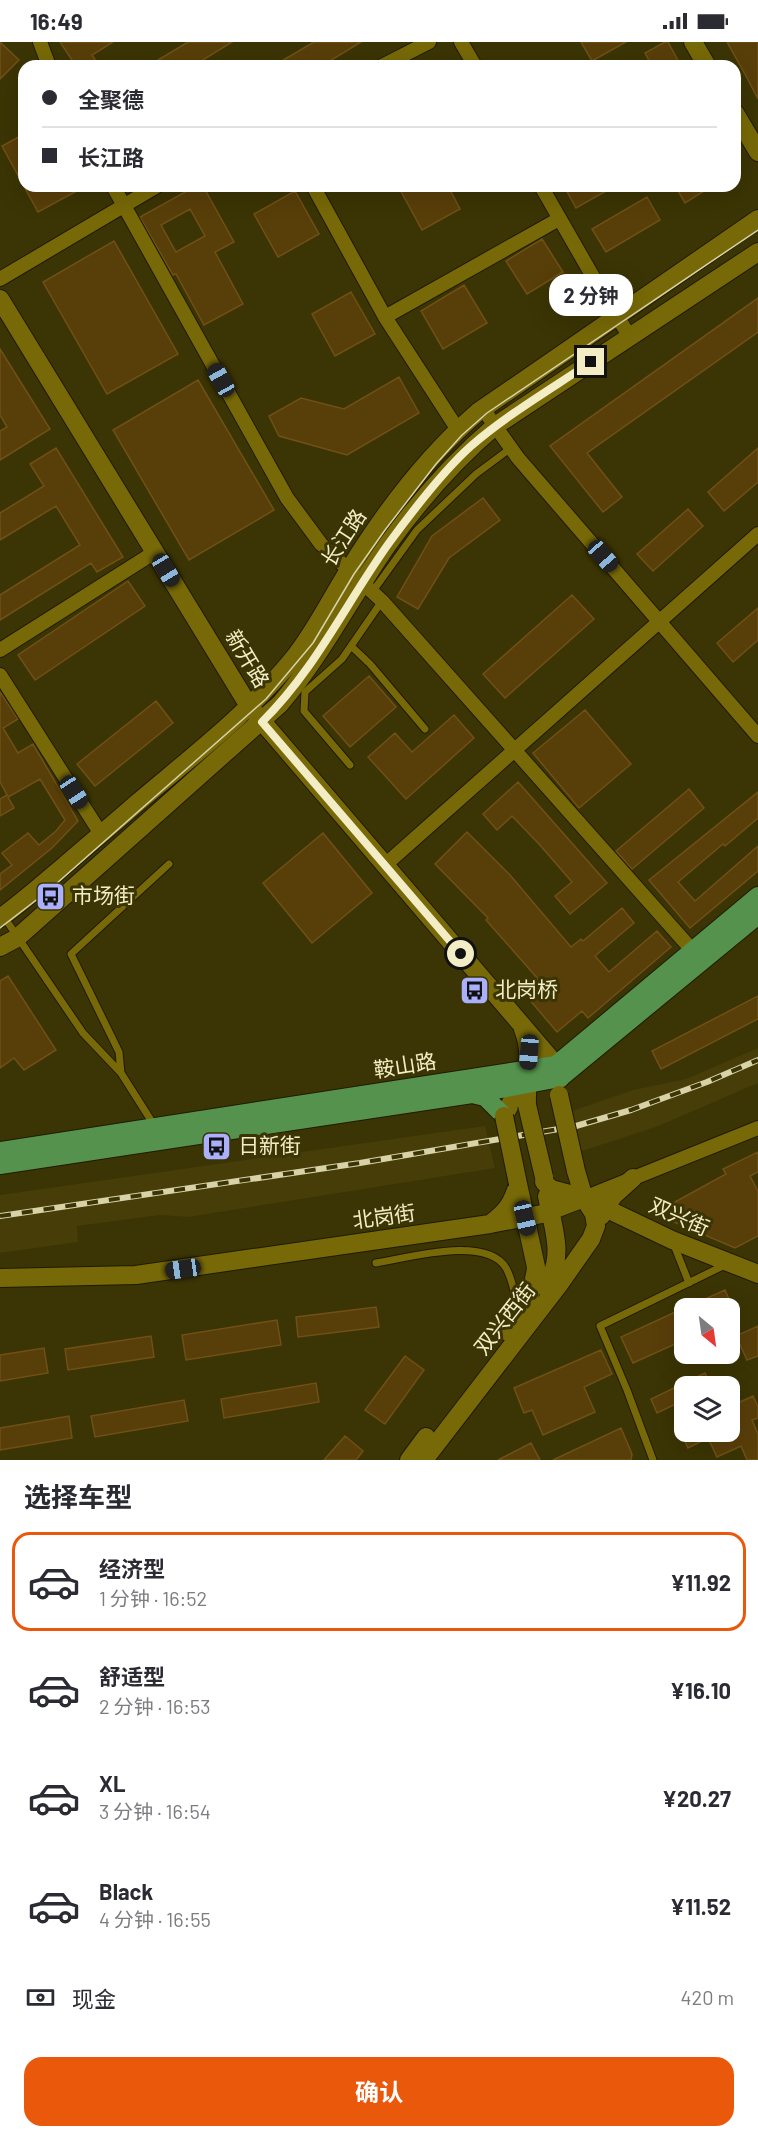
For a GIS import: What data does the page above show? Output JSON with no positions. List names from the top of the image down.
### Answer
{
  "streets": {
    "main road": [
      "长江路",
      "新开路",
      "鞍山路",
      "北岗街",
      "双兴街",
      "双兴西街"
    ]
  },
  "crossings": [
    ["长江路", "新开路"],
    ["新开路", "鞍山路"],
    ["北岗街", "双兴街"],
    ["北岗街", "双兴西街"],
    ["双兴街", "双兴西街"]
  ],
  "places": {
    "bus stop": ["市场街", "北岗桥", "日新街"]
  },
  "north": "bottom right",
  "page": {
    "status": "16:49",
    "banner": ["全聚德", "长江路"],
    "bubble": "2 分钟",
    "heading": "选择车型",
    "list": [
      {
        "name": "经济型",
        "note": "1 分钟 · 16:52",
        "value": "¥11.92"
      },
      {
        "name": "舒适型",
        "note": "2 分钟 · 16:53",
        "value": "¥16.10"
      },
      {
        "name": "XL",
        "note": "3 分钟 · 16:54",
        "value": "¥20.27"
      },
      {
        "name": "Black",
        "note": "4 分钟 · 16:55",
        "value": "¥11.52"
      }
    ],
    "pay": ["现金", "420 m"],
    "buttons": "确认"
  }
}
